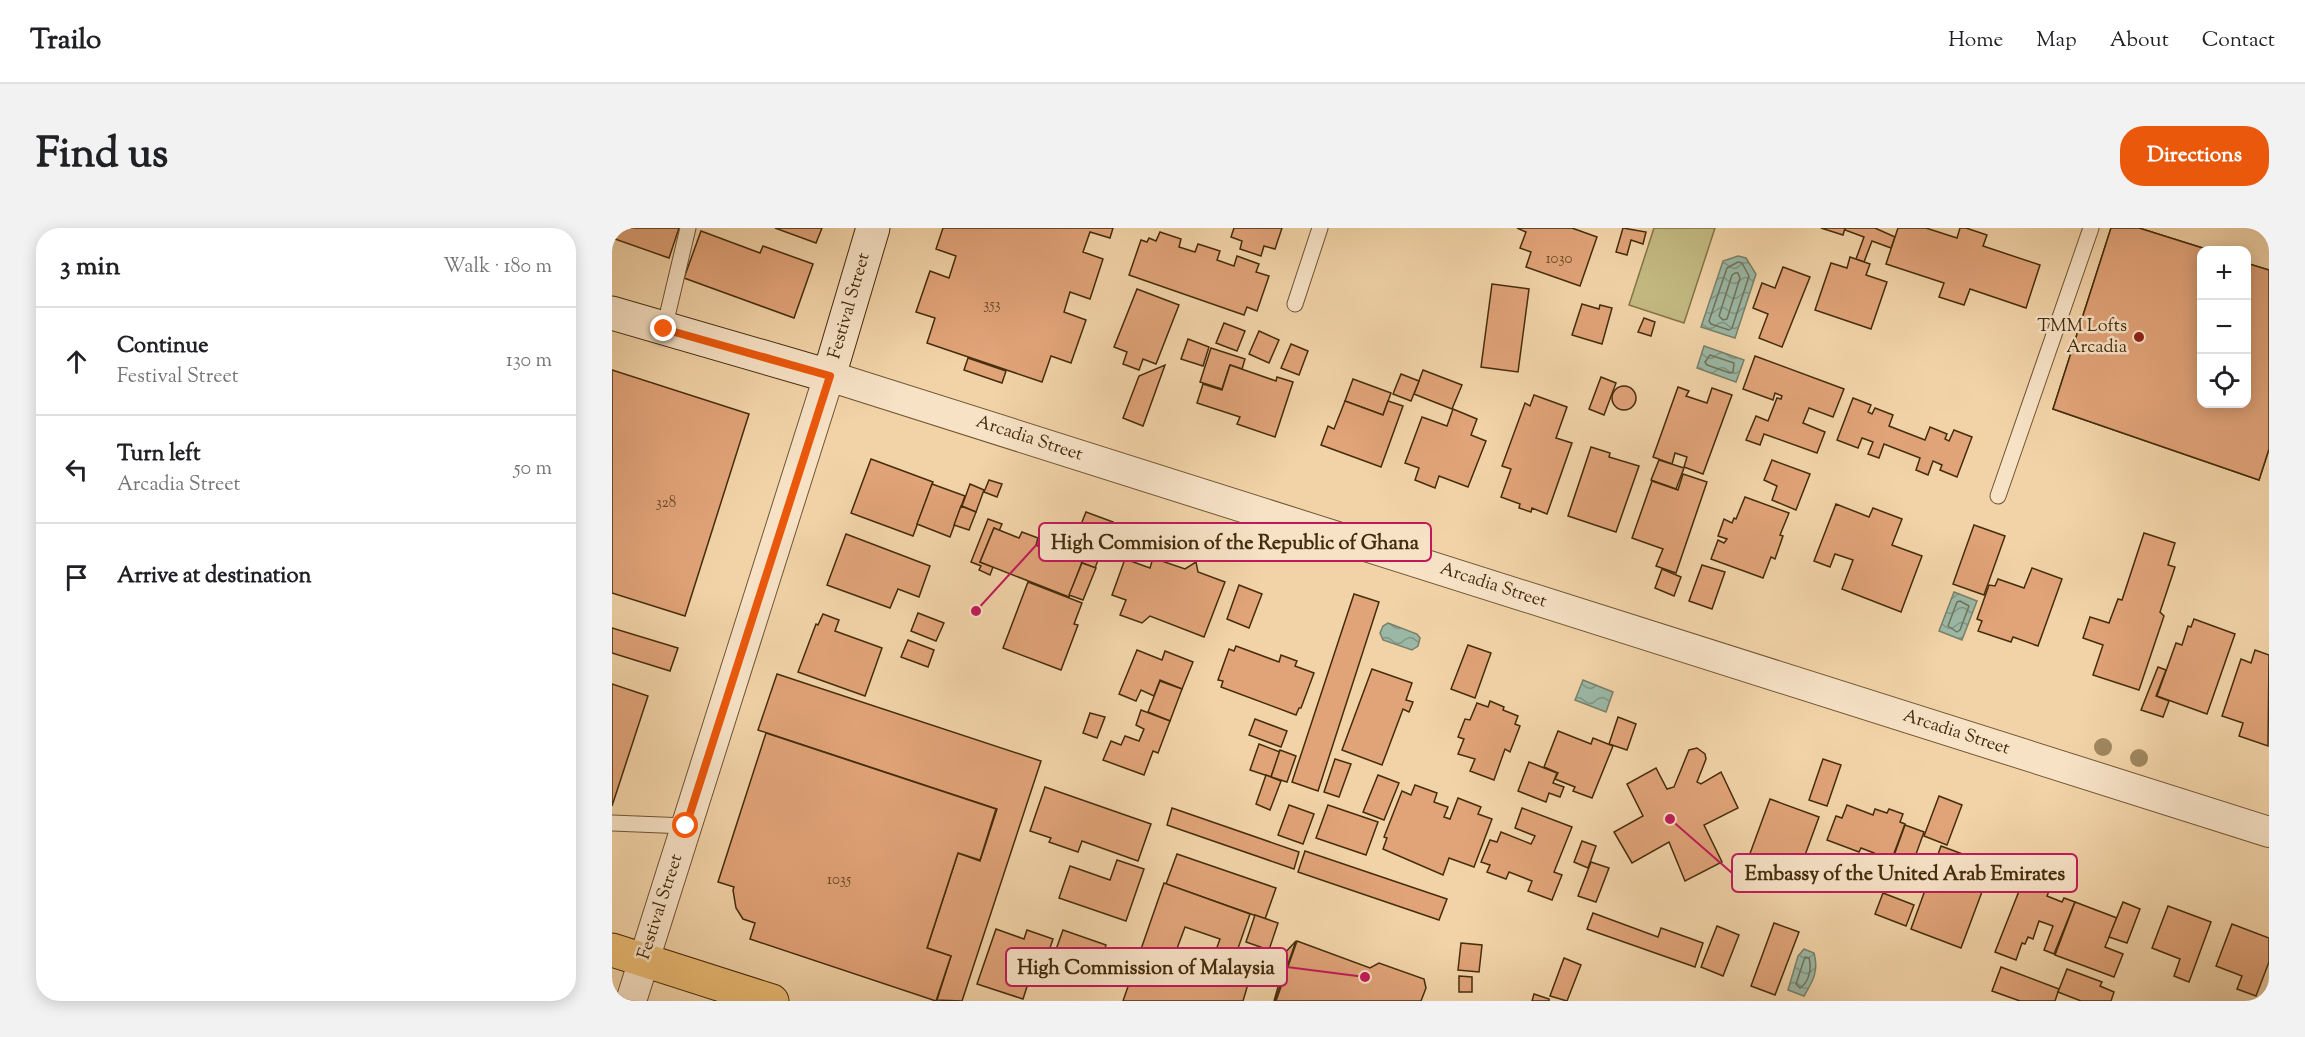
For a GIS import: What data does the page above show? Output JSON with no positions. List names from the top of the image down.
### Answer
{
  "streets": {
    "street": ["Festival Street", "Arcadia Street"]
  },
  "crossings": [
    ["Festival Street", "Arcadia Street"]
  ],
  "places": [
    "TMM Lofts Arcadia",
    "High Commision of the Republic of Ghana",
    "Embassy of the United Arab Emirates",
    "High Commission of Malaysia"
  ],
  "house_numbers": [
    "1030",
    "353",
    "328",
    "1035"
  ],
  "page": {
    "header": "Trailo",
    "nav": [
      "Home",
      "Map",
      "About",
      "Contact"
    ],
    "title": "Find us",
    "buttons": "Directions",
    "heading": ["3 min", "Walk · 180 m"],
    "map_buttons": ["+", "−"],
    "list": [
      ["Continue", "Festival Street", "130 m"],
      ["Turn left", "Arcadia Street", "50 m"],
      "Arrive at destination"
    ]
  }
}
